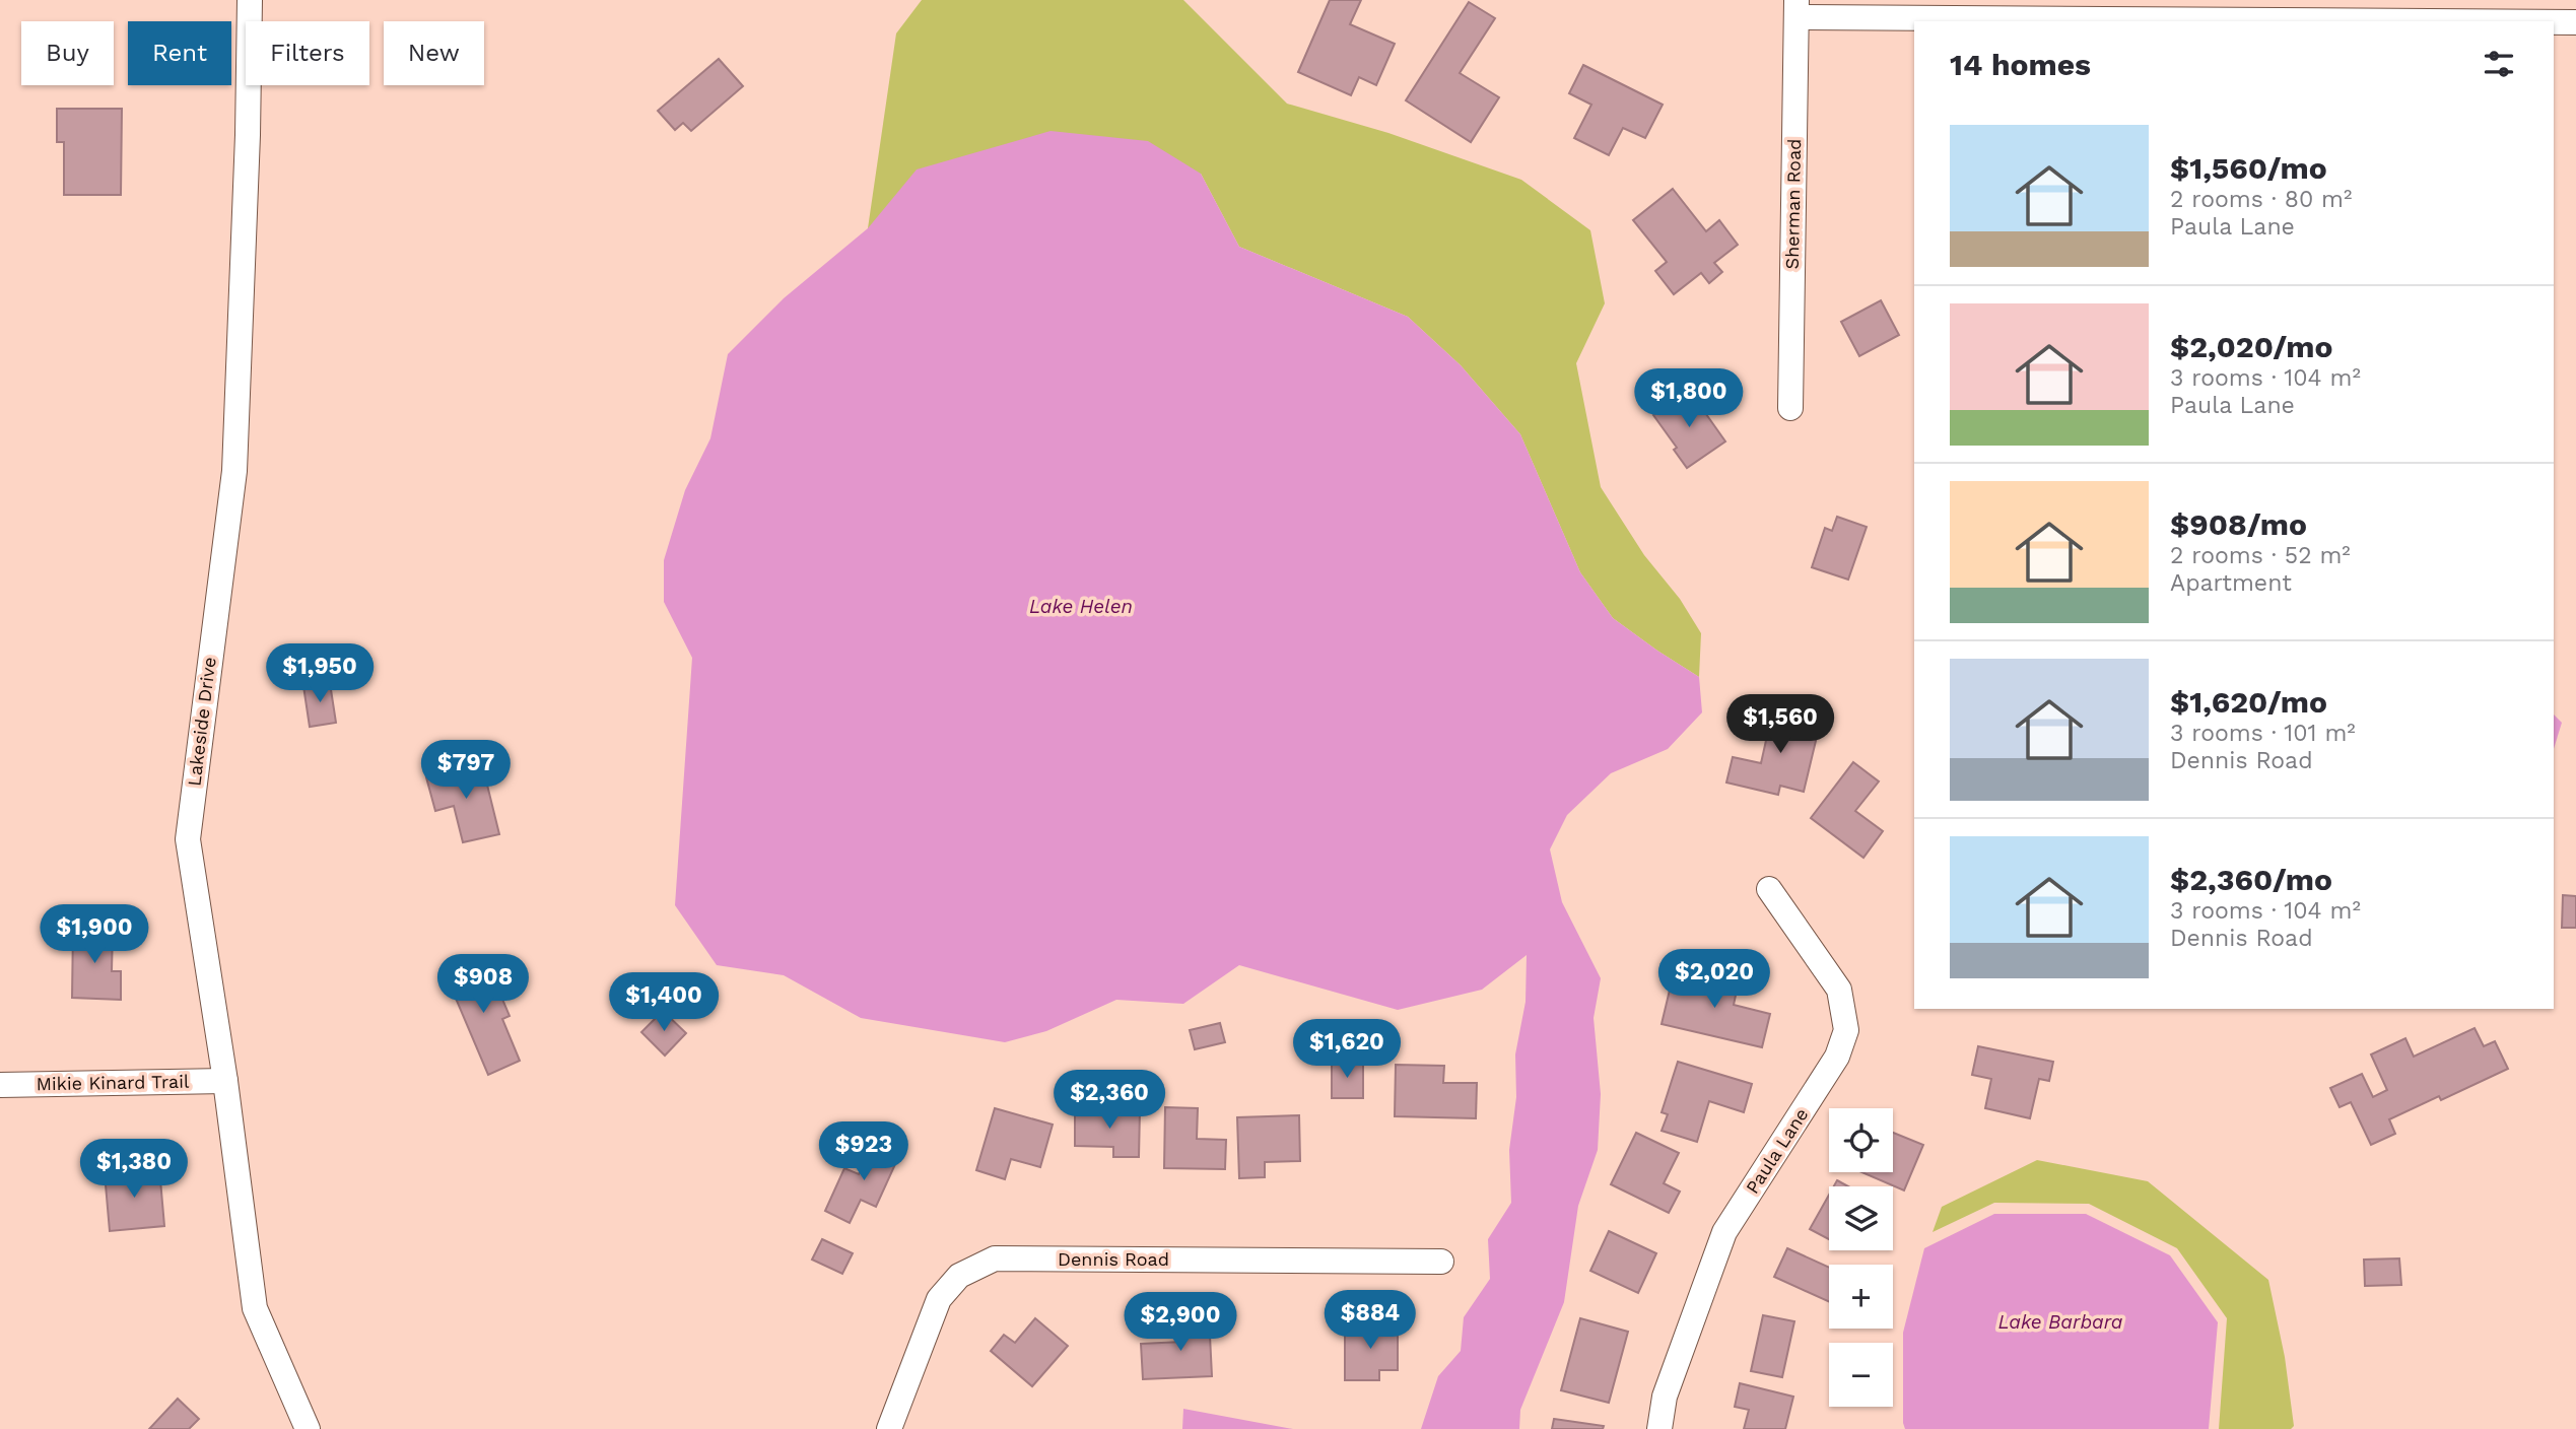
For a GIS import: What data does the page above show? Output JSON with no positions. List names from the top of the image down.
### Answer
{
  "streets": {
    "street": [
      "Sherman Road",
      "Lakeside Drive",
      "Mikie Kinard Trail",
      "Paula Lane",
      "Dennis Road"
    ]
  },
  "crossings": [
    ["Lakeside Drive", "Mikie Kinard Trail"]
  ],
  "water": ["Lake Helen", "Lake Barbara"],
  "page": {
    "chip": [
      "Buy",
      "Rent",
      "Filters",
      "New"
    ],
    "heading": "14 homes",
    "list": [
      {
        "name": "$1,560/mo",
        "note": "2 rooms · 80 m² · Paula Lane"
      },
      {
        "name": "$2,020/mo",
        "note": "3 rooms · 104 m² · Paula Lane"
      },
      {
        "name": "$908/mo",
        "note": "2 rooms · 52 m² · Apartment"
      },
      {
        "name": "$1,620/mo",
        "note": "3 rooms · 101 m² · Dennis Road"
      },
      {
        "name": "$2,360/mo",
        "note": "3 rooms · 104 m² · Dennis Road"
      }
    ],
    "price": [
      "$1,800",
      "$1,950",
      "$1,560",
      "$797",
      "$1,900",
      "$2,020",
      "$908",
      "$1,400",
      "$1,620",
      "$2,360",
      "$923",
      "$1,380",
      "$884",
      "$2,900"
    ],
    "map_buttons": ["+", "−"]
  }
}
